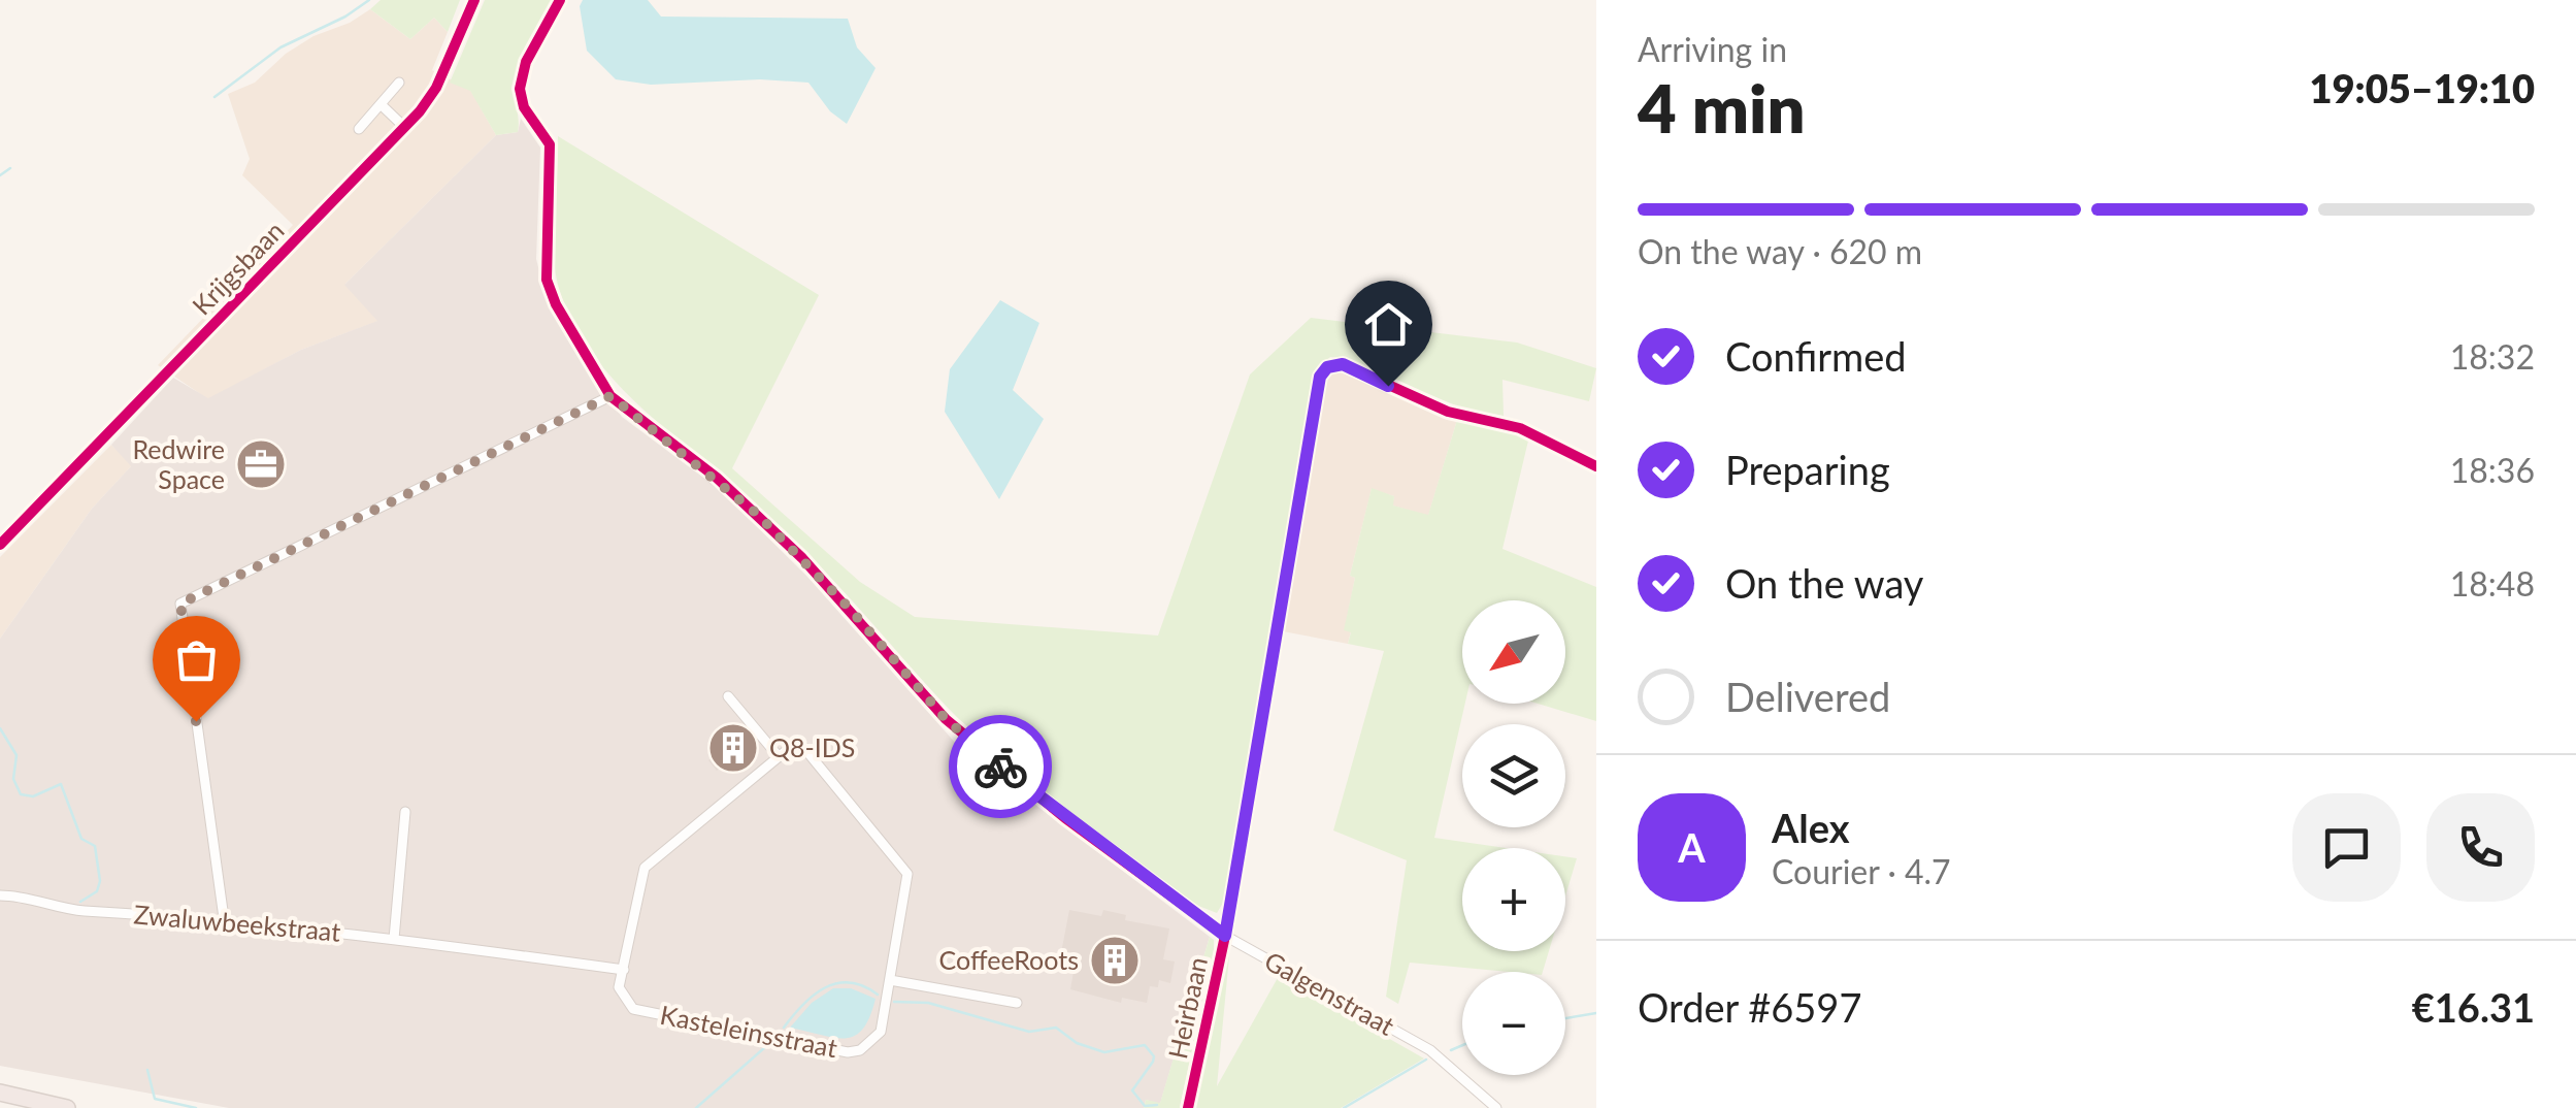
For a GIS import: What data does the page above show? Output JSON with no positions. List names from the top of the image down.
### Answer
{
  "streets": {
    "main road": ["Krijgsbaan"],
    "street": [
      "Zwaluwbeekstraat",
      "Galgenstraat",
      "Heirbaan",
      "Kasteleinsstraat"
    ]
  },
  "crossings": [
    ["Zwaluwbeekstraat", "Kasteleinsstraat"],
    ["Galgenstraat", "Heirbaan"]
  ],
  "places": {
    "office": ["Redwire Space"],
    "building": ["Q8-IDS", "CoffeeRoots"]
  },
  "north": "bottom left",
  "page": {
    "heading": ["4 min", "Arriving in", "19:05–19:10"],
    "panel": [
      "Alex",
      "Courier · 4.7",
      "Order #6597",
      "€16.31"
    ],
    "bar": "On the way · 620 m",
    "list": [
      ["Confirmed", "18:32"],
      ["Preparing", "18:36"],
      ["On the way", "18:48"],
      "Delivered"
    ],
    "map_buttons": ["+", "−"],
    "round": "A"
  }
}
